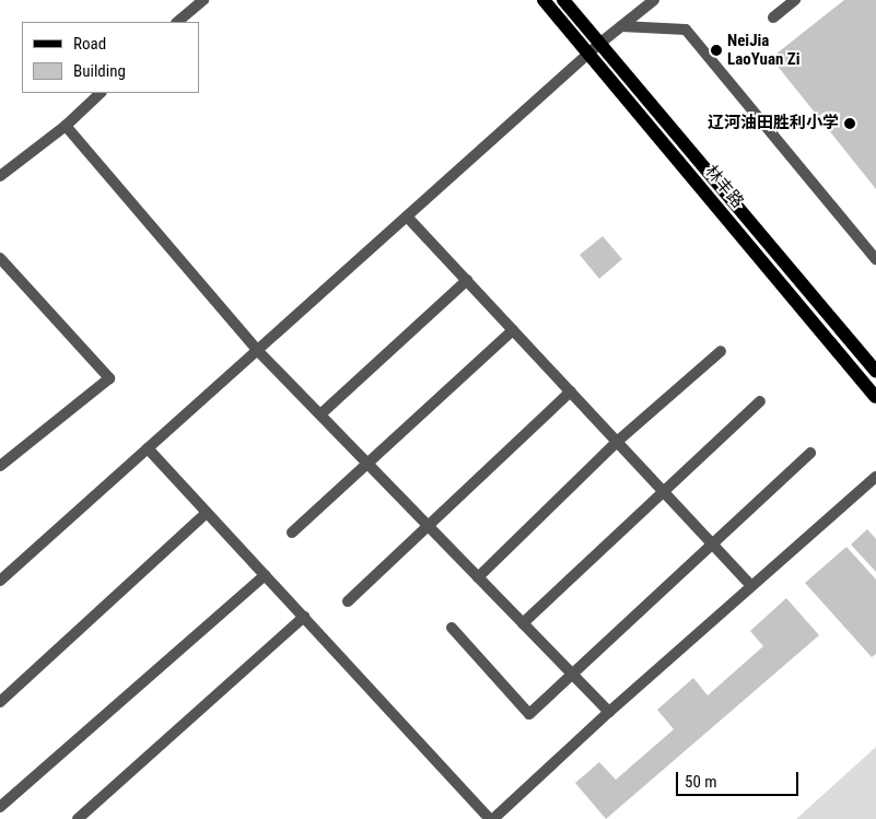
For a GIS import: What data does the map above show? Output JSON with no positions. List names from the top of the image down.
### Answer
{
  "streets": {
    "main road": ["林丰路"]
  },
  "places": ["NeiJia LaoYuan Zi", "辽河油田胜利小学"],
  "legend": ["Road", "Building"],
  "scale_bar": "50 m"
}
